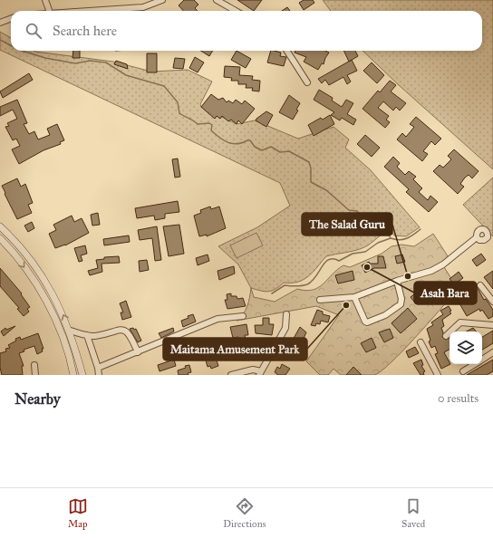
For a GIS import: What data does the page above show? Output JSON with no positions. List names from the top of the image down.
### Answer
{
  "places": ["Asah Bara", "The Salad Guru", "Maitama Amusement Park"],
  "page": {
    "search": "Search here",
    "heading": ["Nearby", "0 results"],
    "nav": ["Map", "Directions", "Saved"]
  }
}
